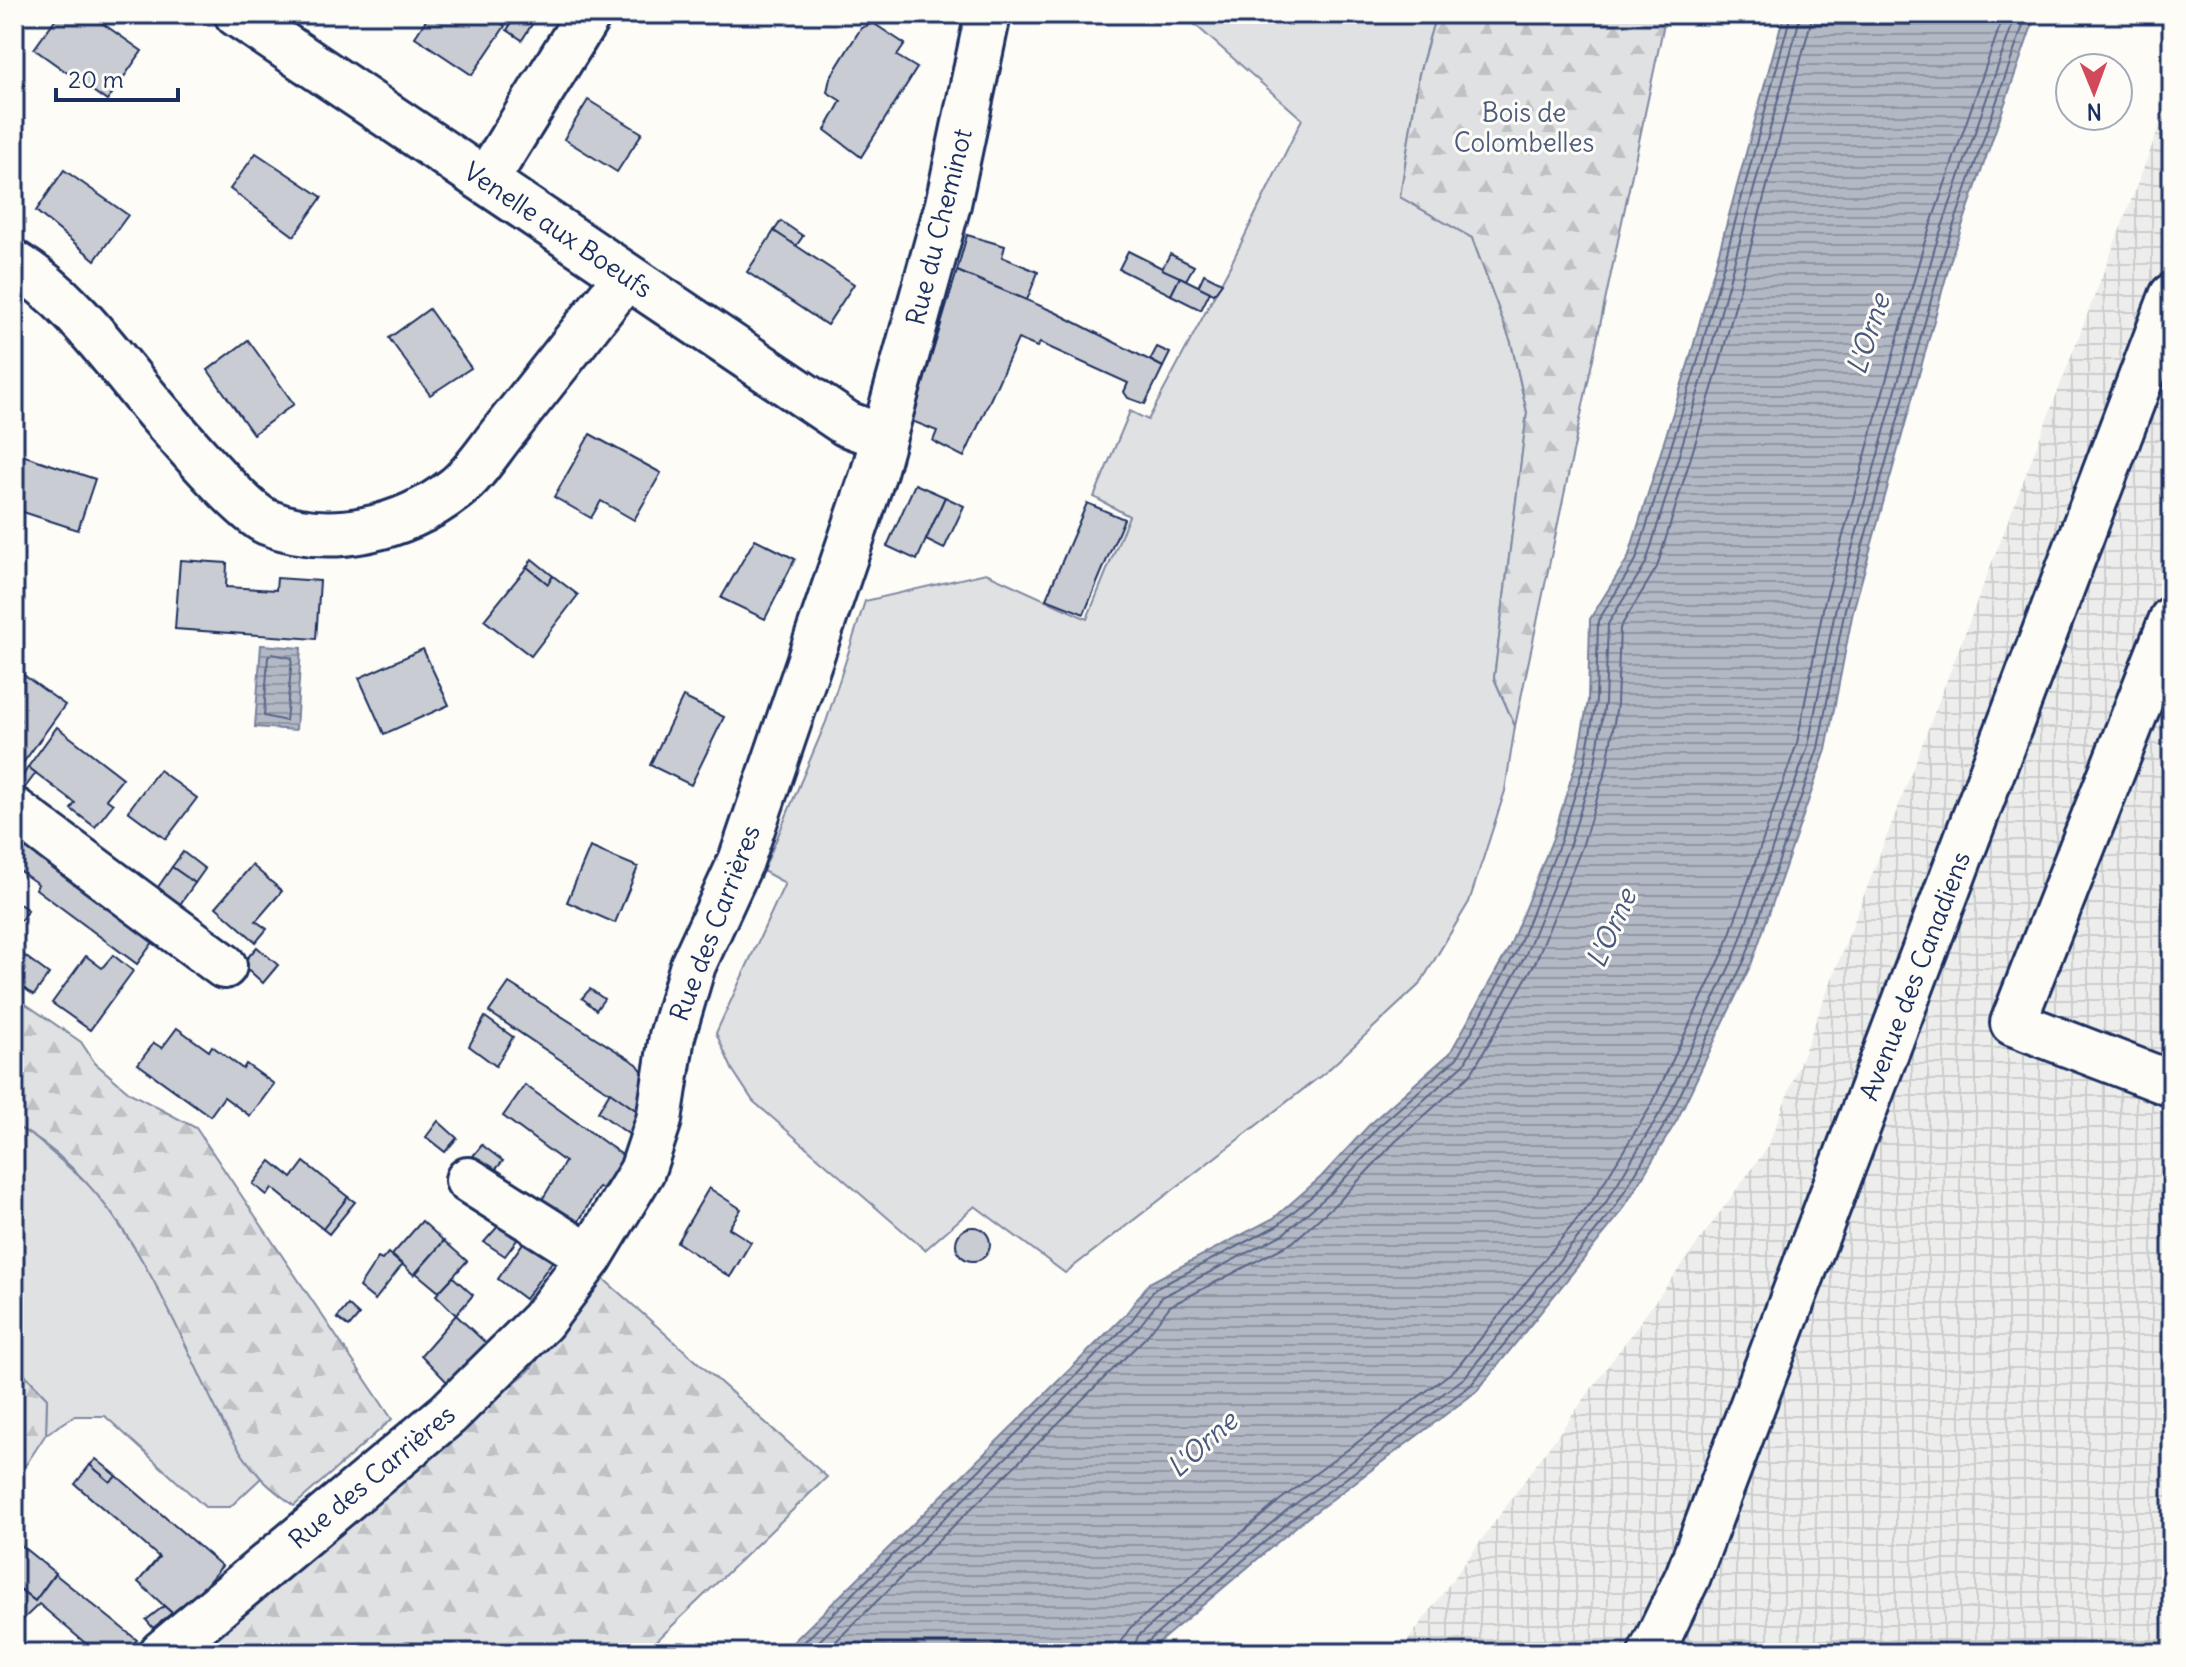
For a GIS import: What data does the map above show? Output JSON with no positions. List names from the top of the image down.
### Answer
{
  "streets": {
    "street": [
      "Rue du Cheminot",
      "Venelle aux Boeufs",
      "Rue des Carrières",
      "Avenue des Canadiens"
    ]
  },
  "crossings": [
    ["Rue du Cheminot", "Venelle aux Boeufs"],
    ["Rue du Cheminot", "Rue des Carrières"],
    ["Venelle aux Boeufs", "Rue des Carrières"]
  ],
  "water": ["L'Orne"],
  "parks": ["Bois de Colombelles"],
  "scale_bar": "20 m",
  "north": "bottom"
}
